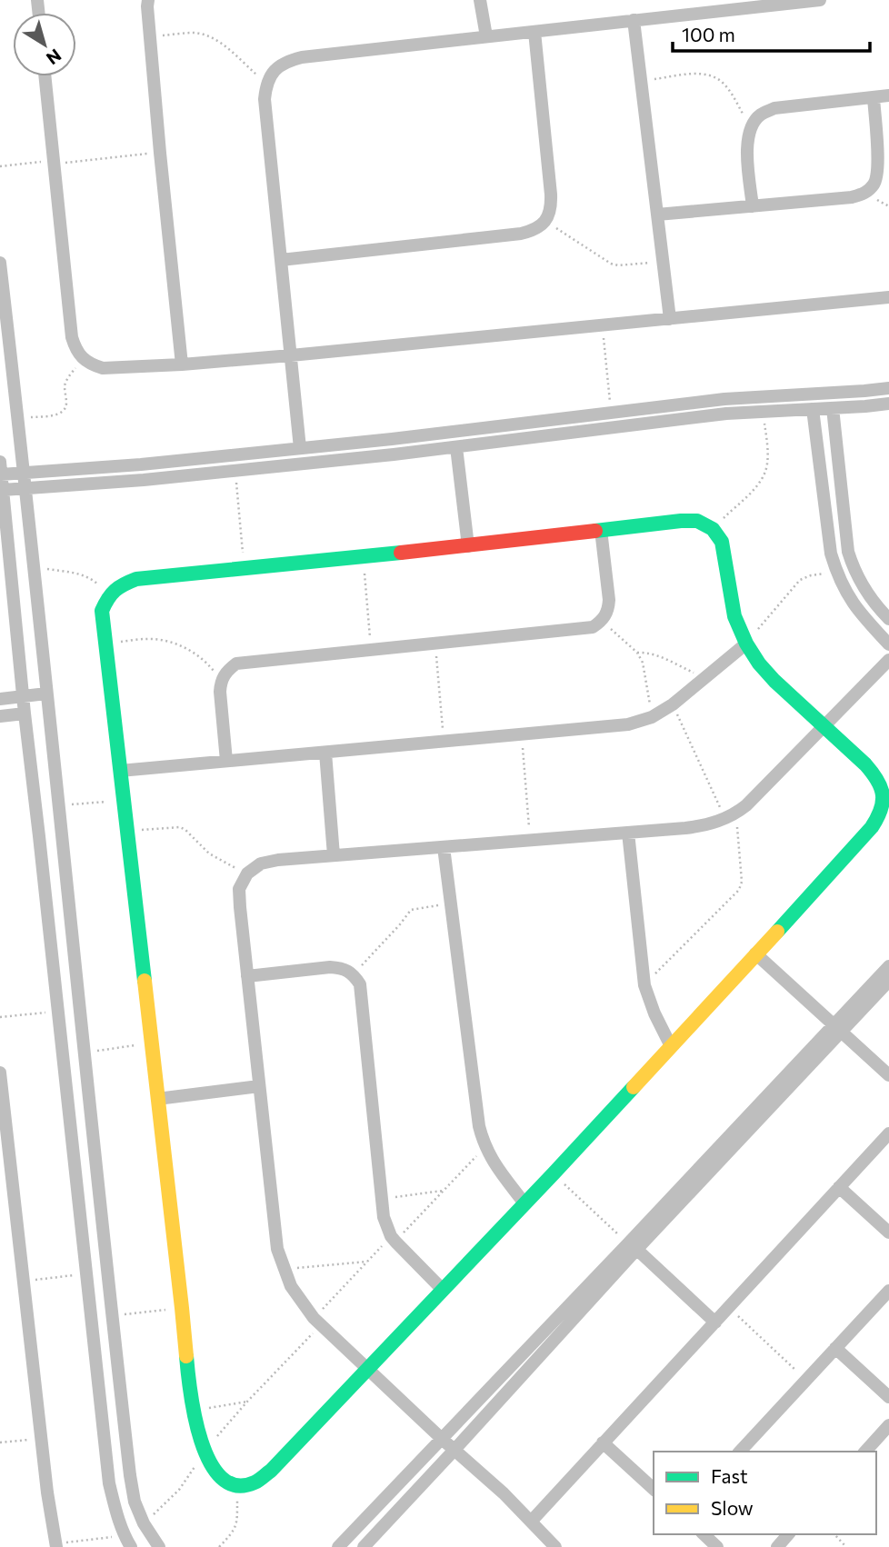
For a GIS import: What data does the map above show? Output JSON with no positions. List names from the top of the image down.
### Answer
{
  "legend": ["Fast", "Slow"],
  "scale_bar": "100 m",
  "north": "bottom right"
}
